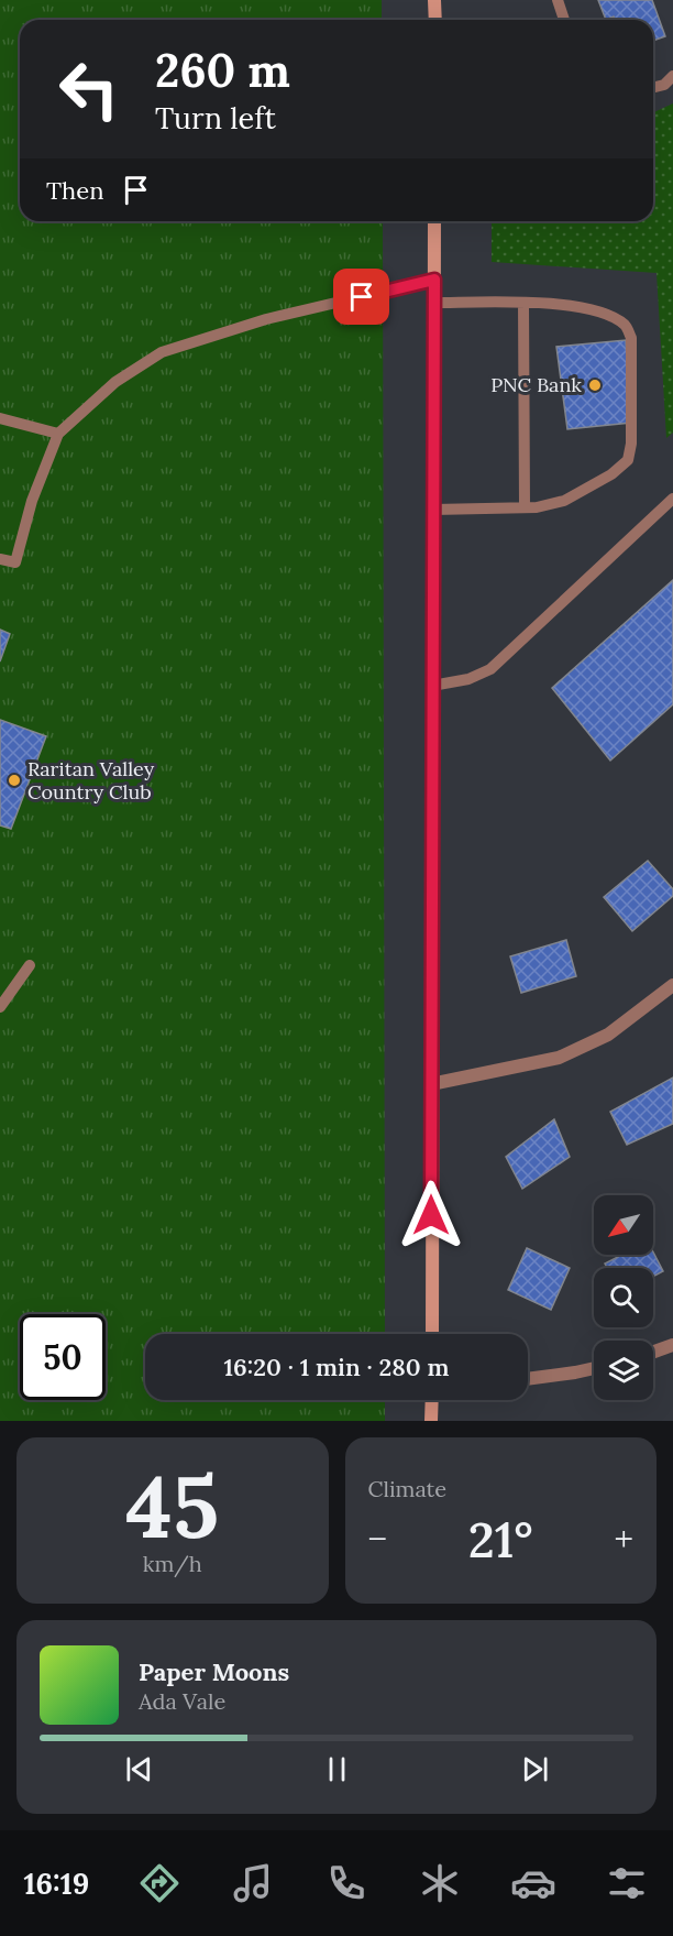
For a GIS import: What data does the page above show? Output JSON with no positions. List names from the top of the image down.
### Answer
{
  "places": ["PNC Bank", "Raritan Valley Country Club"],
  "north": "bottom left",
  "page": {
    "turn": ["260 m", "Turn left"],
    "then": "Then",
    "limit": "50",
    "trip": "16:20 · 1 min · 280 m",
    "tile": [
      ["45", "km/h"],
      "Climate"
    ],
    "heat": ["−", "21°", "+"],
    "song": ["Paper Moons", "Ada Vale"],
    "tabs": "16:19"
  }
}
